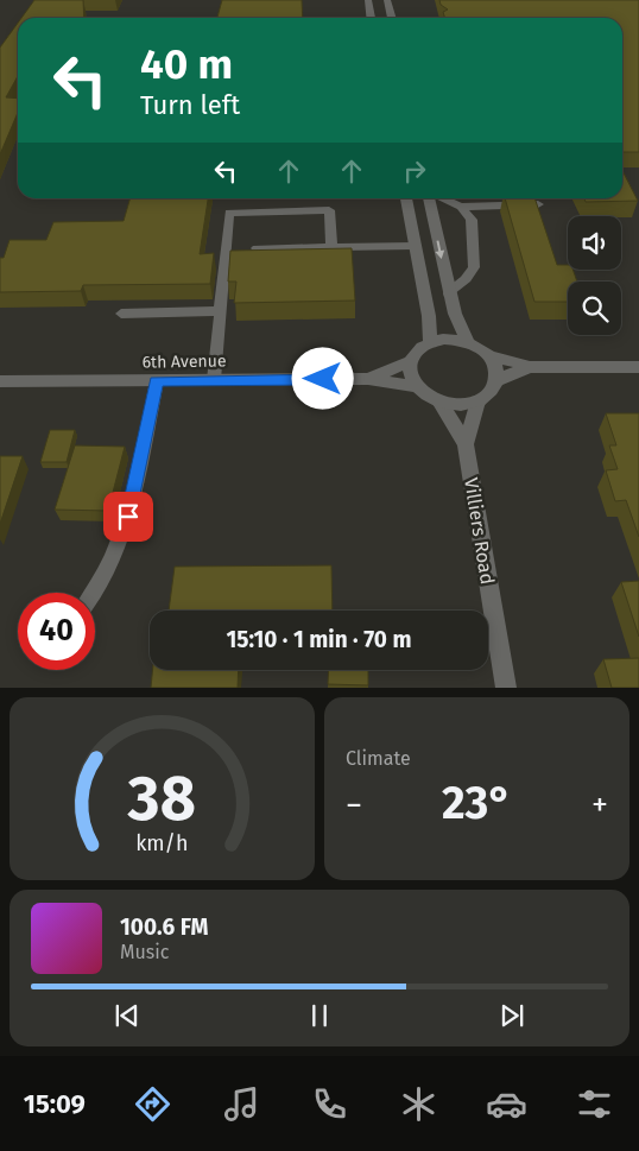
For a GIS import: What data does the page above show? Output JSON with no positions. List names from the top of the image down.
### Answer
{
  "streets": {
    "street": ["6th Avenue", "Villiers Road"]
  },
  "crossings": [
    ["6th Avenue", "Villiers Road"]
  ],
  "page": {
    "turn": ["40 m", "Turn left"],
    "limit": "40",
    "trip": "15:10 · 1 min · 70 m",
    "tile": "Climate",
    "heat": ["−", "23°", "+"],
    "song": ["100.6 FM", "Music"],
    "tabs": "15:09",
    "gauge": ["38", "km/h"]
  }
}
